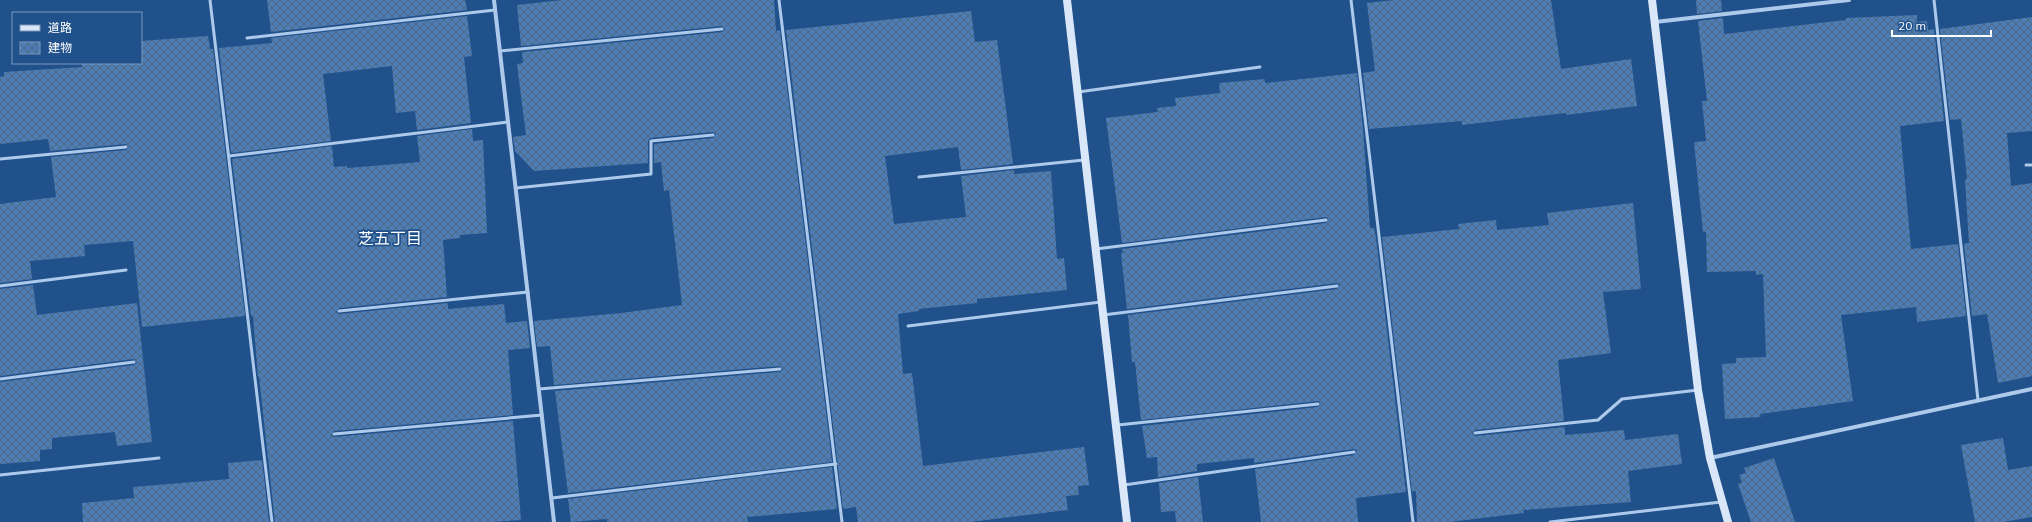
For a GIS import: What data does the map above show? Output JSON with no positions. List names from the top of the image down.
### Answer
{
  "districts": ["芝五丁目"],
  "legend": ["道路", "建物"],
  "scale_bar": "20 m"
}
